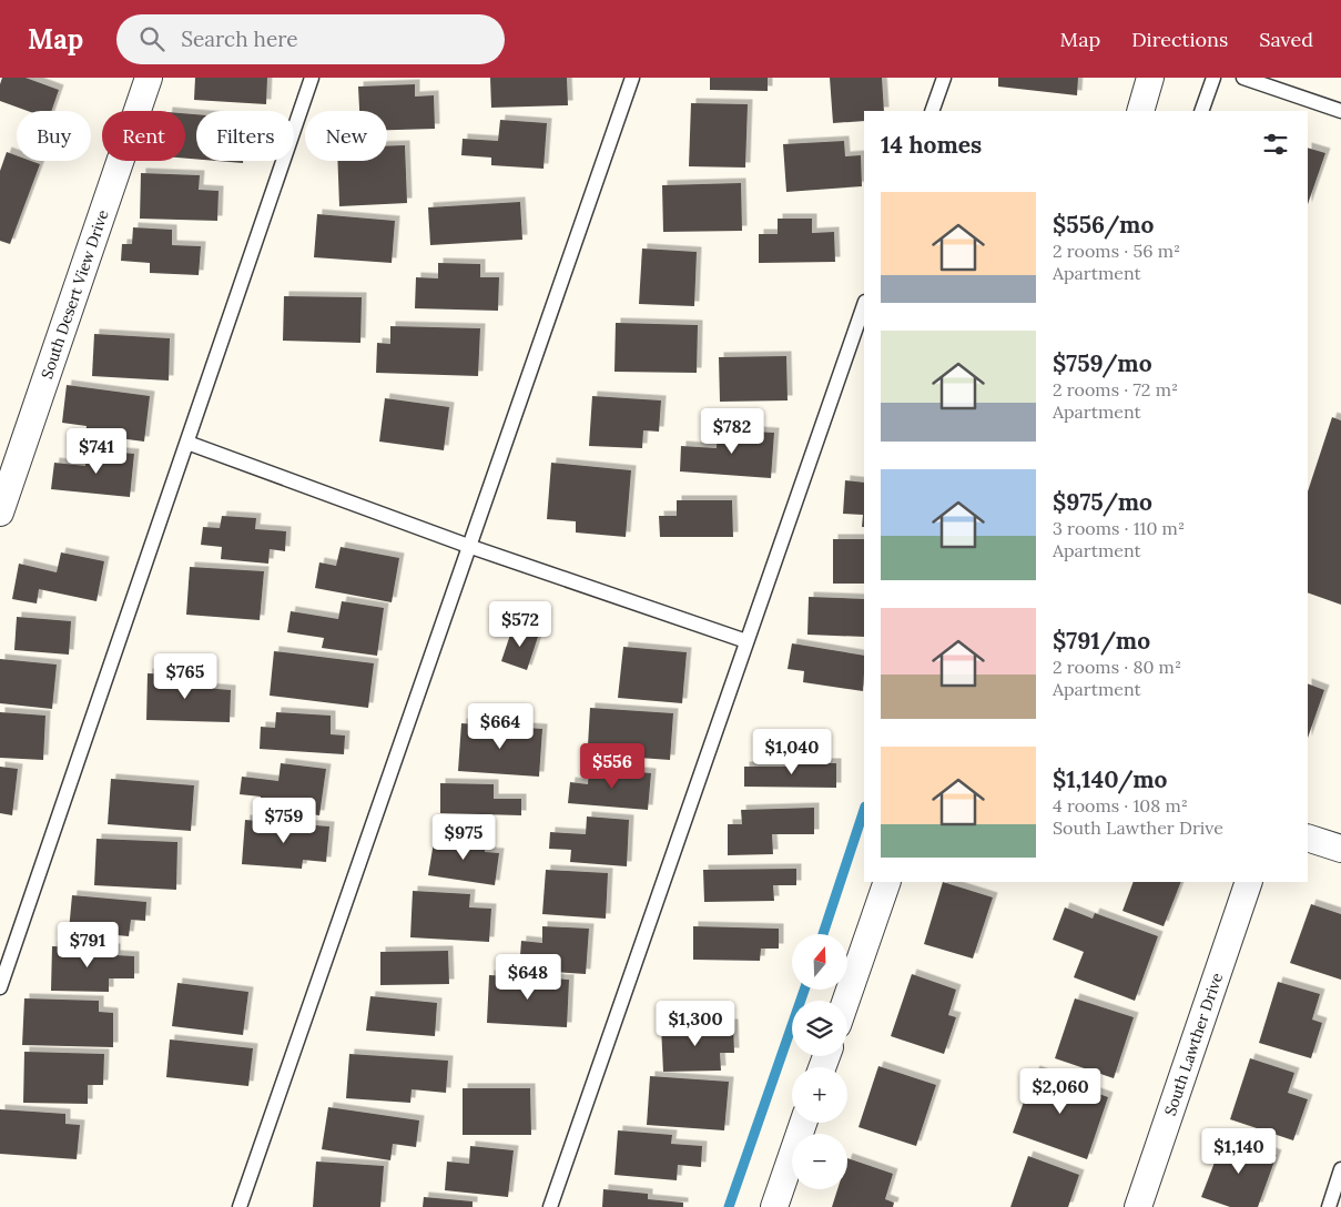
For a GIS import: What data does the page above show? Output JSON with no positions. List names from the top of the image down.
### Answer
{
  "streets": {
    "street": ["South Desert View Drive", "South Lawther Drive"]
  },
  "north": "top",
  "page": {
    "header": "Map",
    "search": "Search here",
    "nav": ["Map", "Directions", "Saved"],
    "chip": [
      "Buy",
      "Rent",
      "Filters",
      "New"
    ],
    "heading": "14 homes",
    "list": [
      {
        "name": "$556/mo",
        "note": "2 rooms · 56 m² · Apartment"
      },
      {
        "name": "$759/mo",
        "note": "2 rooms · 72 m² · Apartment"
      },
      {
        "name": "$975/mo",
        "note": "3 rooms · 110 m² · Apartment"
      },
      {
        "name": "$791/mo",
        "note": "2 rooms · 80 m² · Apartment"
      },
      {
        "name": "$1,140/mo",
        "note": "4 rooms · 108 m² · South Lawther Drive"
      }
    ],
    "price": [
      "$782",
      "$741",
      "$572",
      "$765",
      "$664",
      "$1,040",
      "$556",
      "$759",
      "$975",
      "$791",
      "$648",
      "$1,300",
      "$2,060",
      "$1,140"
    ],
    "map_buttons": ["+", "−"]
  }
}
